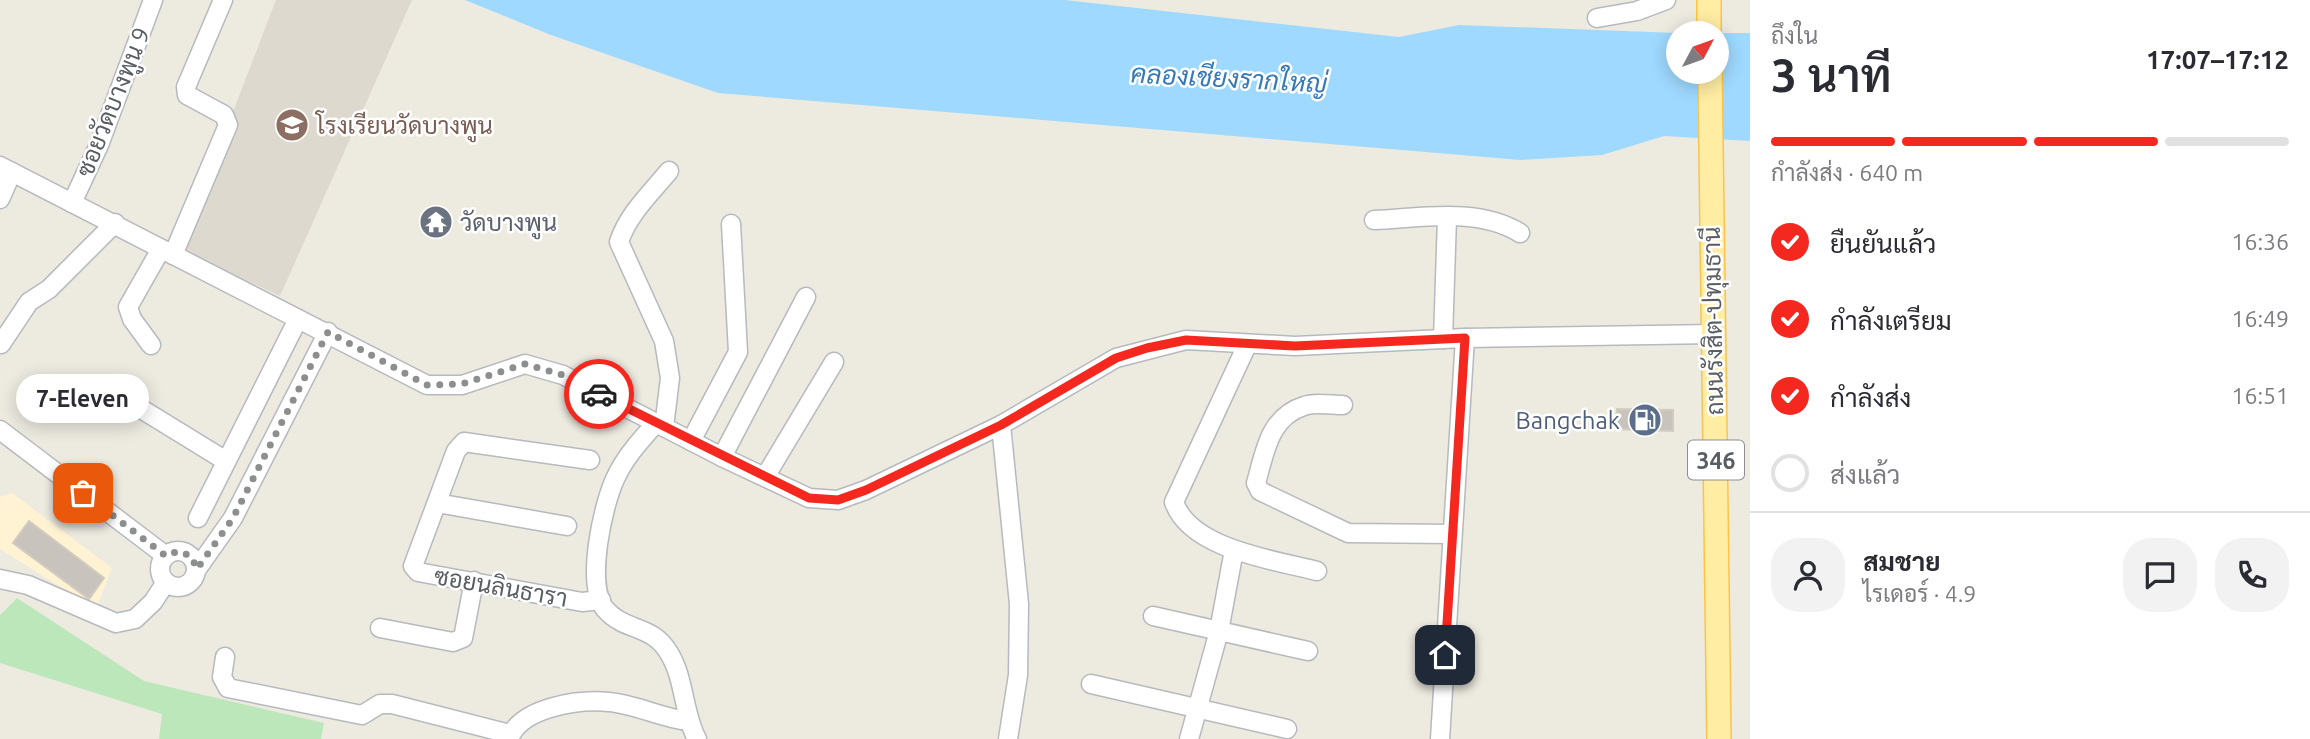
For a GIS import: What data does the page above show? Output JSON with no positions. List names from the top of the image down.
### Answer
{
  "streets": {
    "main road": ["ถนนรังสิต-ปทุมธานี", "346"],
    "street": ["ซอยวัดบางพูน 9", "ซอยนลินธารา"]
  },
  "water": ["คลองเชียงรากใหญ่"],
  "places": {
    "school or university": ["โรงเรียนวัดบางพูน"],
    "temple": ["วัดบางพูน"],
    "fuel station": ["Bangchak"],
    "other": ["7-Eleven"]
  },
  "north": "top right",
  "page": {
    "heading": ["3 นาที", "ถึงใน", "17:07–17:12"],
    "panel": ["สมชาย", "ไรเดอร์ · 4.9"],
    "bar": "กำลังส่ง · 640 m",
    "list": [
      ["ยืนยันแล้ว", "16:36"],
      ["กำลังเตรียม", "16:49"],
      ["กำลังส่ง", "16:51"],
      "ส่งแล้ว"
    ],
    "bubble": "7-Eleven"
  }
}
